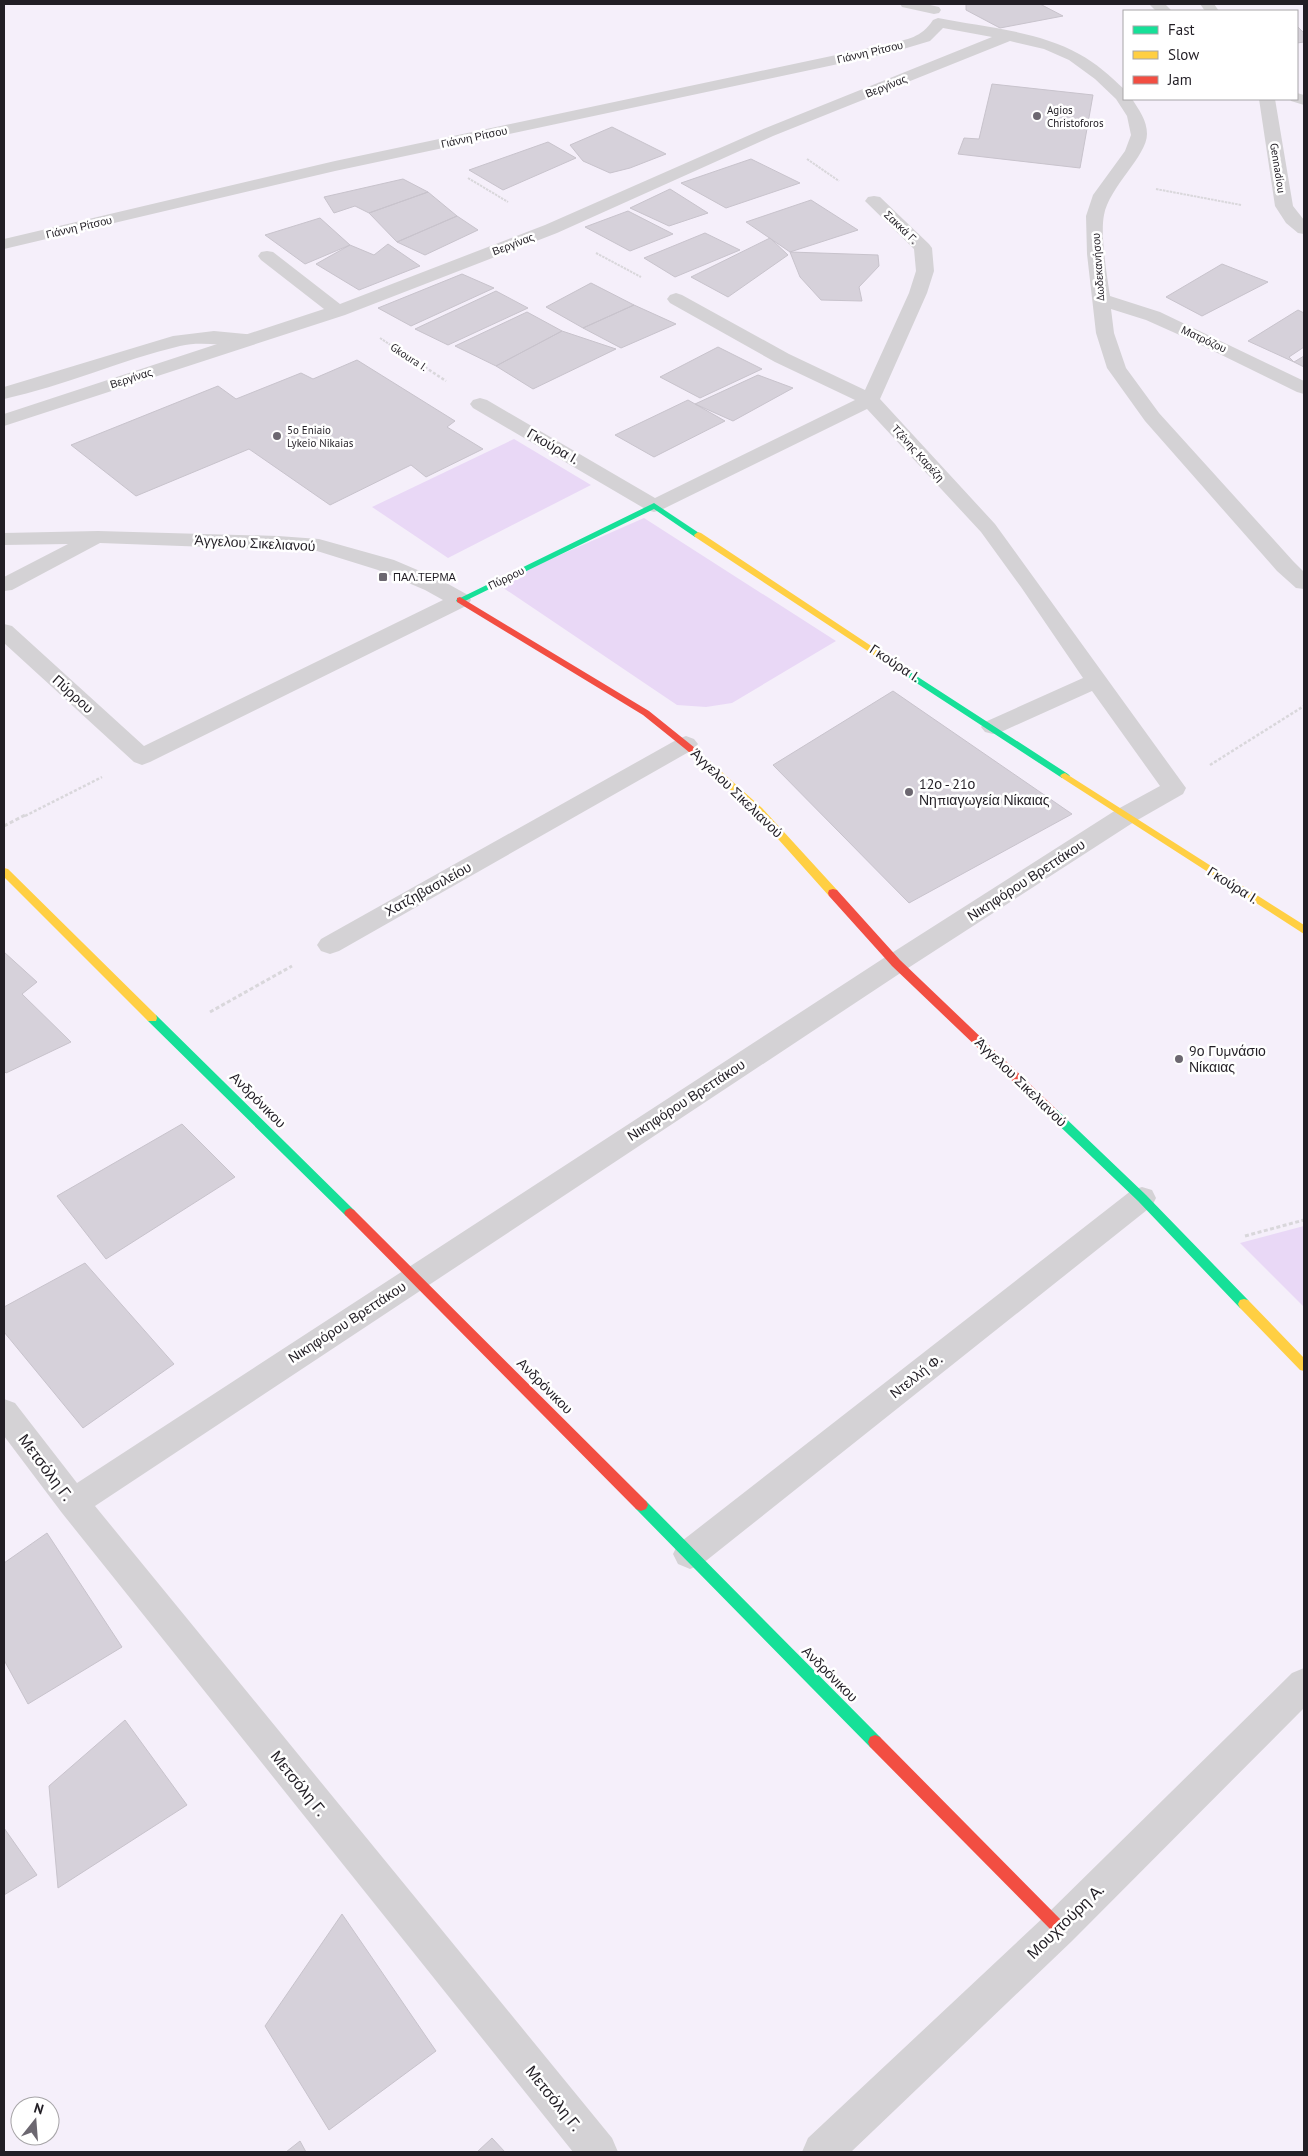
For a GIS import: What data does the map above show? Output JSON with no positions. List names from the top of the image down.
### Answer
{
  "streets": {
    "street": [
      "Γιάννη Ρίτσου",
      "Βεργίνας",
      "Gennadiou",
      "Σακκά Γ.",
      "Δωδεκανήσου",
      "Ματρόζου",
      "Γκούρα Ι.",
      "Τζένης Καρέζη",
      "Άγγελου Σικελιανού",
      "Πύρρου",
      "Νικηφόρου Βρεττάκου",
      "Χατζηβασιλείου",
      "Ανδρόνικου",
      "Ντελλή Φ.",
      "Μετσόλη Γ.",
      "Μουχτούρη Α."
    ],
    "path": ["Gkoura I."]
  },
  "crossings": [
    ["Γιάννη Ρίτσου", "Δωδεκανήσου"],
    ["Βεργίνας", "Σακκά Γ."],
    ["Βεργίνας", "Δωδεκανήσου"],
    ["Βεργίνας", "Gkoura I."],
    ["Σακκά Γ.", "Τζένης Καρέζη"],
    ["Σακκά Γ.", "Πύρρου"],
    ["Δωδεκανήσου", "Ματρόζου"],
    ["Gkoura I.", "Γκούρα Ι."],
    ["Γκούρα Ι.", "Πύρρου"],
    ["Γκούρα Ι.", "Νικηφόρου Βρεττάκου"],
    ["Τζένης Καρέζη", "Πύρρου"],
    ["Τζένης Καρέζη", "Νικηφόρου Βρεττάκου"],
    ["Άγγελου Σικελιανού", "Πύρρου"],
    ["Άγγελου Σικελιανού", "Νικηφόρου Βρεττάκου"],
    ["Άγγελου Σικελιανού", "Χατζηβασιλείου"],
    ["Άγγελου Σικελιανού", "Ντελλή Φ."],
    ["Νικηφόρου Βρεττάκου", "Ανδρόνικου"],
    ["Νικηφόρου Βρεττάκου", "Μετσόλη Γ."],
    ["Ανδρόνικου", "Ντελλή Φ."],
    ["Ανδρόνικου", "Μουχτούρη Α."]
  ],
  "places": {
    "other": [
      "Agios Christoforos",
      "5o Eniaio Lykeio Nikaias",
      "12ο - 21ο Νηπιαγωγεία Νίκαιας",
      "9ο Γυμνάσιο Νίκαιας"
    ],
    "transit": ["ΠΑΛ.ΤΕΡΜΑ"]
  },
  "legend": ["Fast", "Slow", "Jam"],
  "north": "top"
}
